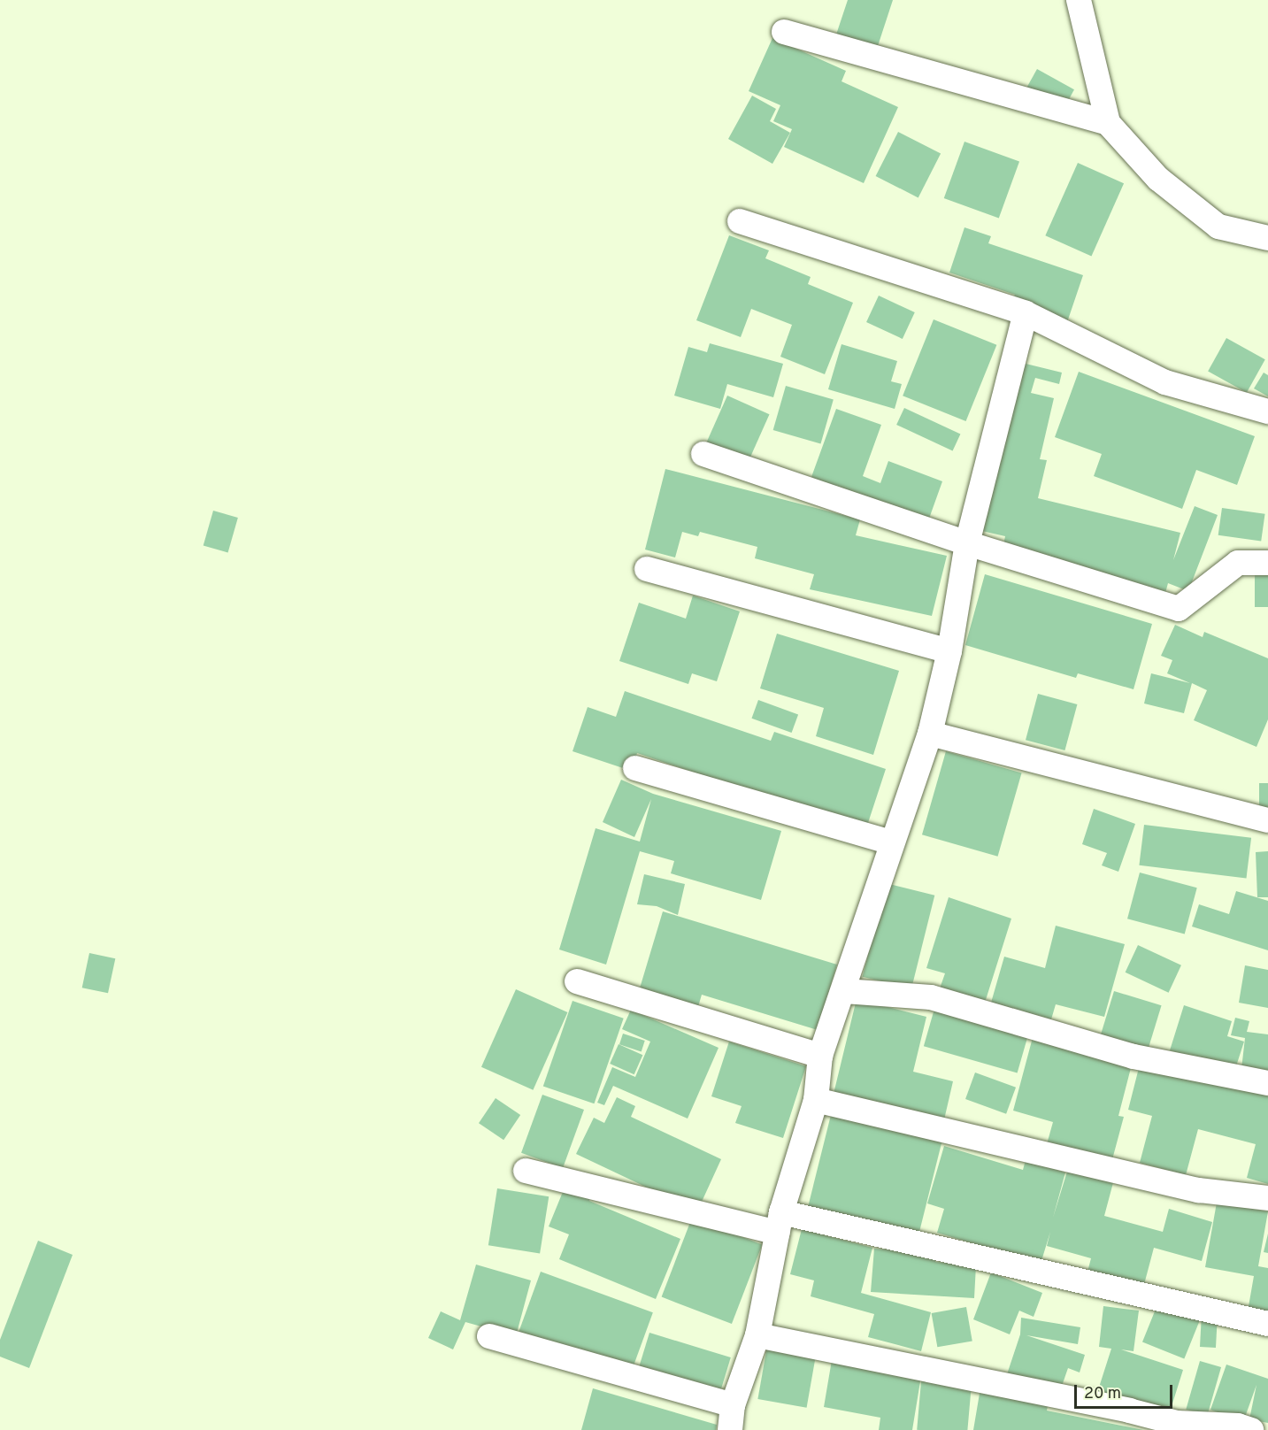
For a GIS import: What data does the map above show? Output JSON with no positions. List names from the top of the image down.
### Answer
{
  "scale_bar": "20 m"
}
